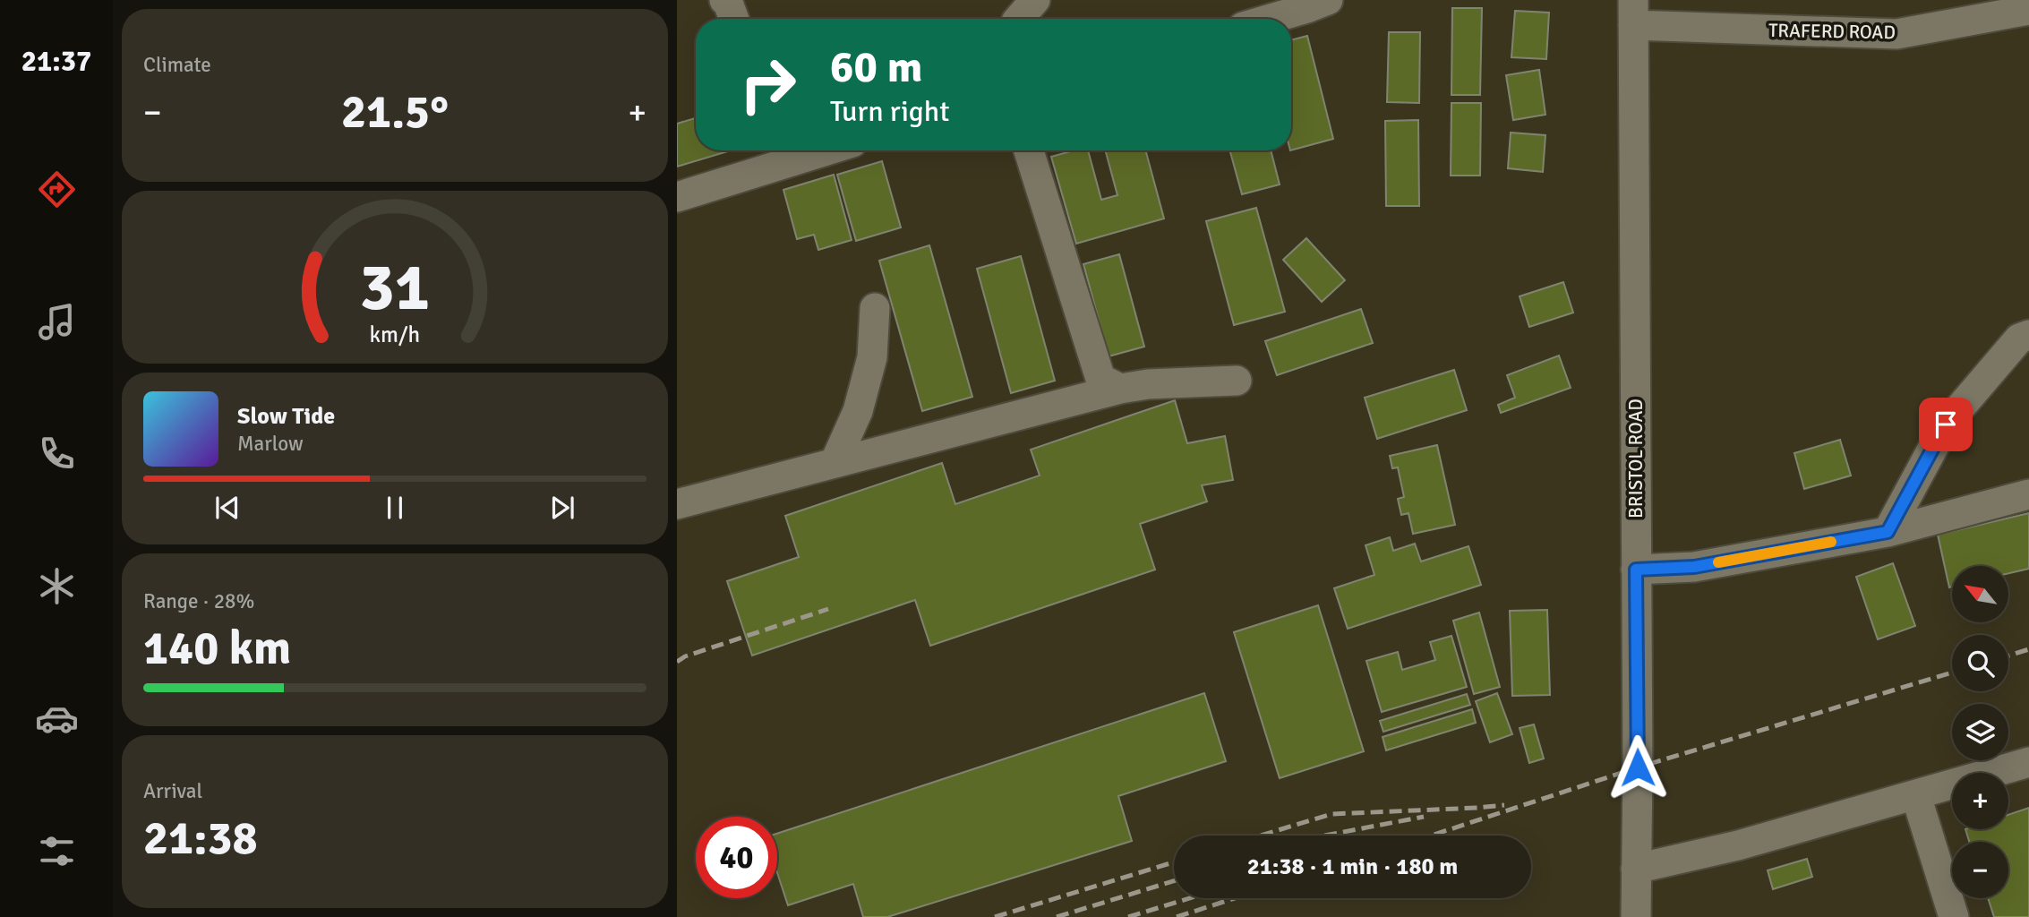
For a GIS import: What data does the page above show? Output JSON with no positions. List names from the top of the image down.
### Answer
{
  "streets": {
    "street": ["TRAFERD ROAD", "BRISTOL ROAD"]
  },
  "crossings": [
    ["TRAFERD ROAD", "BRISTOL ROAD"]
  ],
  "north": "top left",
  "page": {
    "tabs": "21:37",
    "tile": [
      "Climate",
      ["Range · 28%", "140 km"],
      ["Arrival", "21:38"]
    ],
    "turn": ["60 m", "Turn right"],
    "heat": ["−", "21.5°", "+"],
    "song": ["Slow Tide", "Marlow"],
    "map_buttons": ["+", "−"],
    "limit": "40",
    "trip": "21:38 · 1 min · 180 m",
    "gauge": ["31", "km/h"]
  }
}
